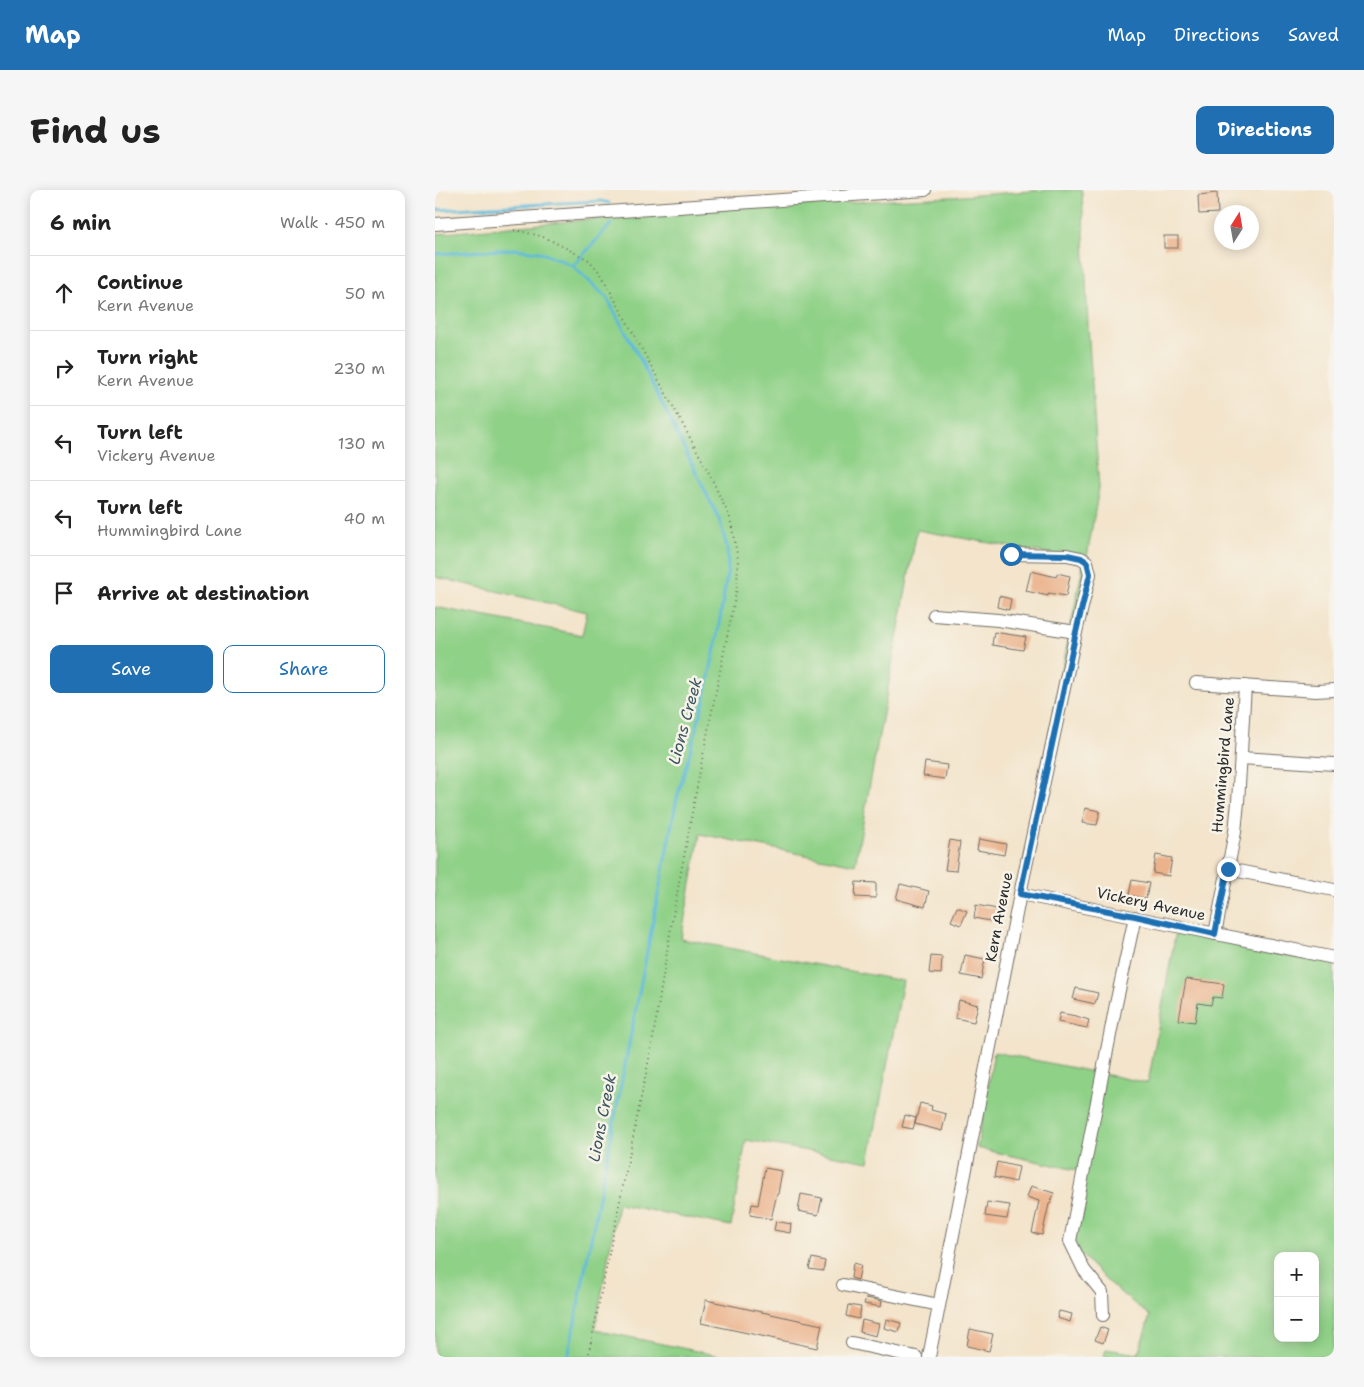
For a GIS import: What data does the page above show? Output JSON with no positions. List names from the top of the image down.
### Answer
{
  "streets": {
    "street": ["Hummingbird Lane", "Vickery Avenue", "Kern Avenue"]
  },
  "crossings": [
    ["Hummingbird Lane", "Vickery Avenue"],
    ["Vickery Avenue", "Kern Avenue"]
  ],
  "water": ["Lions Creek"],
  "north": "top",
  "page": {
    "header": "Map",
    "nav": ["Map", "Directions", "Saved"],
    "buttons": [
      "Directions",
      ["Save", "Share"]
    ],
    "title": "Find us",
    "heading": ["6 min", "Walk · 450 m"],
    "list": [
      ["Continue", "Kern Avenue", "50 m"],
      ["Turn right", "Kern Avenue", "230 m"],
      ["Turn left", "Vickery Avenue", "130 m"],
      ["Turn left", "Hummingbird Lane", "40 m"],
      "Arrive at destination"
    ],
    "map_buttons": ["+", "−"]
  }
}
